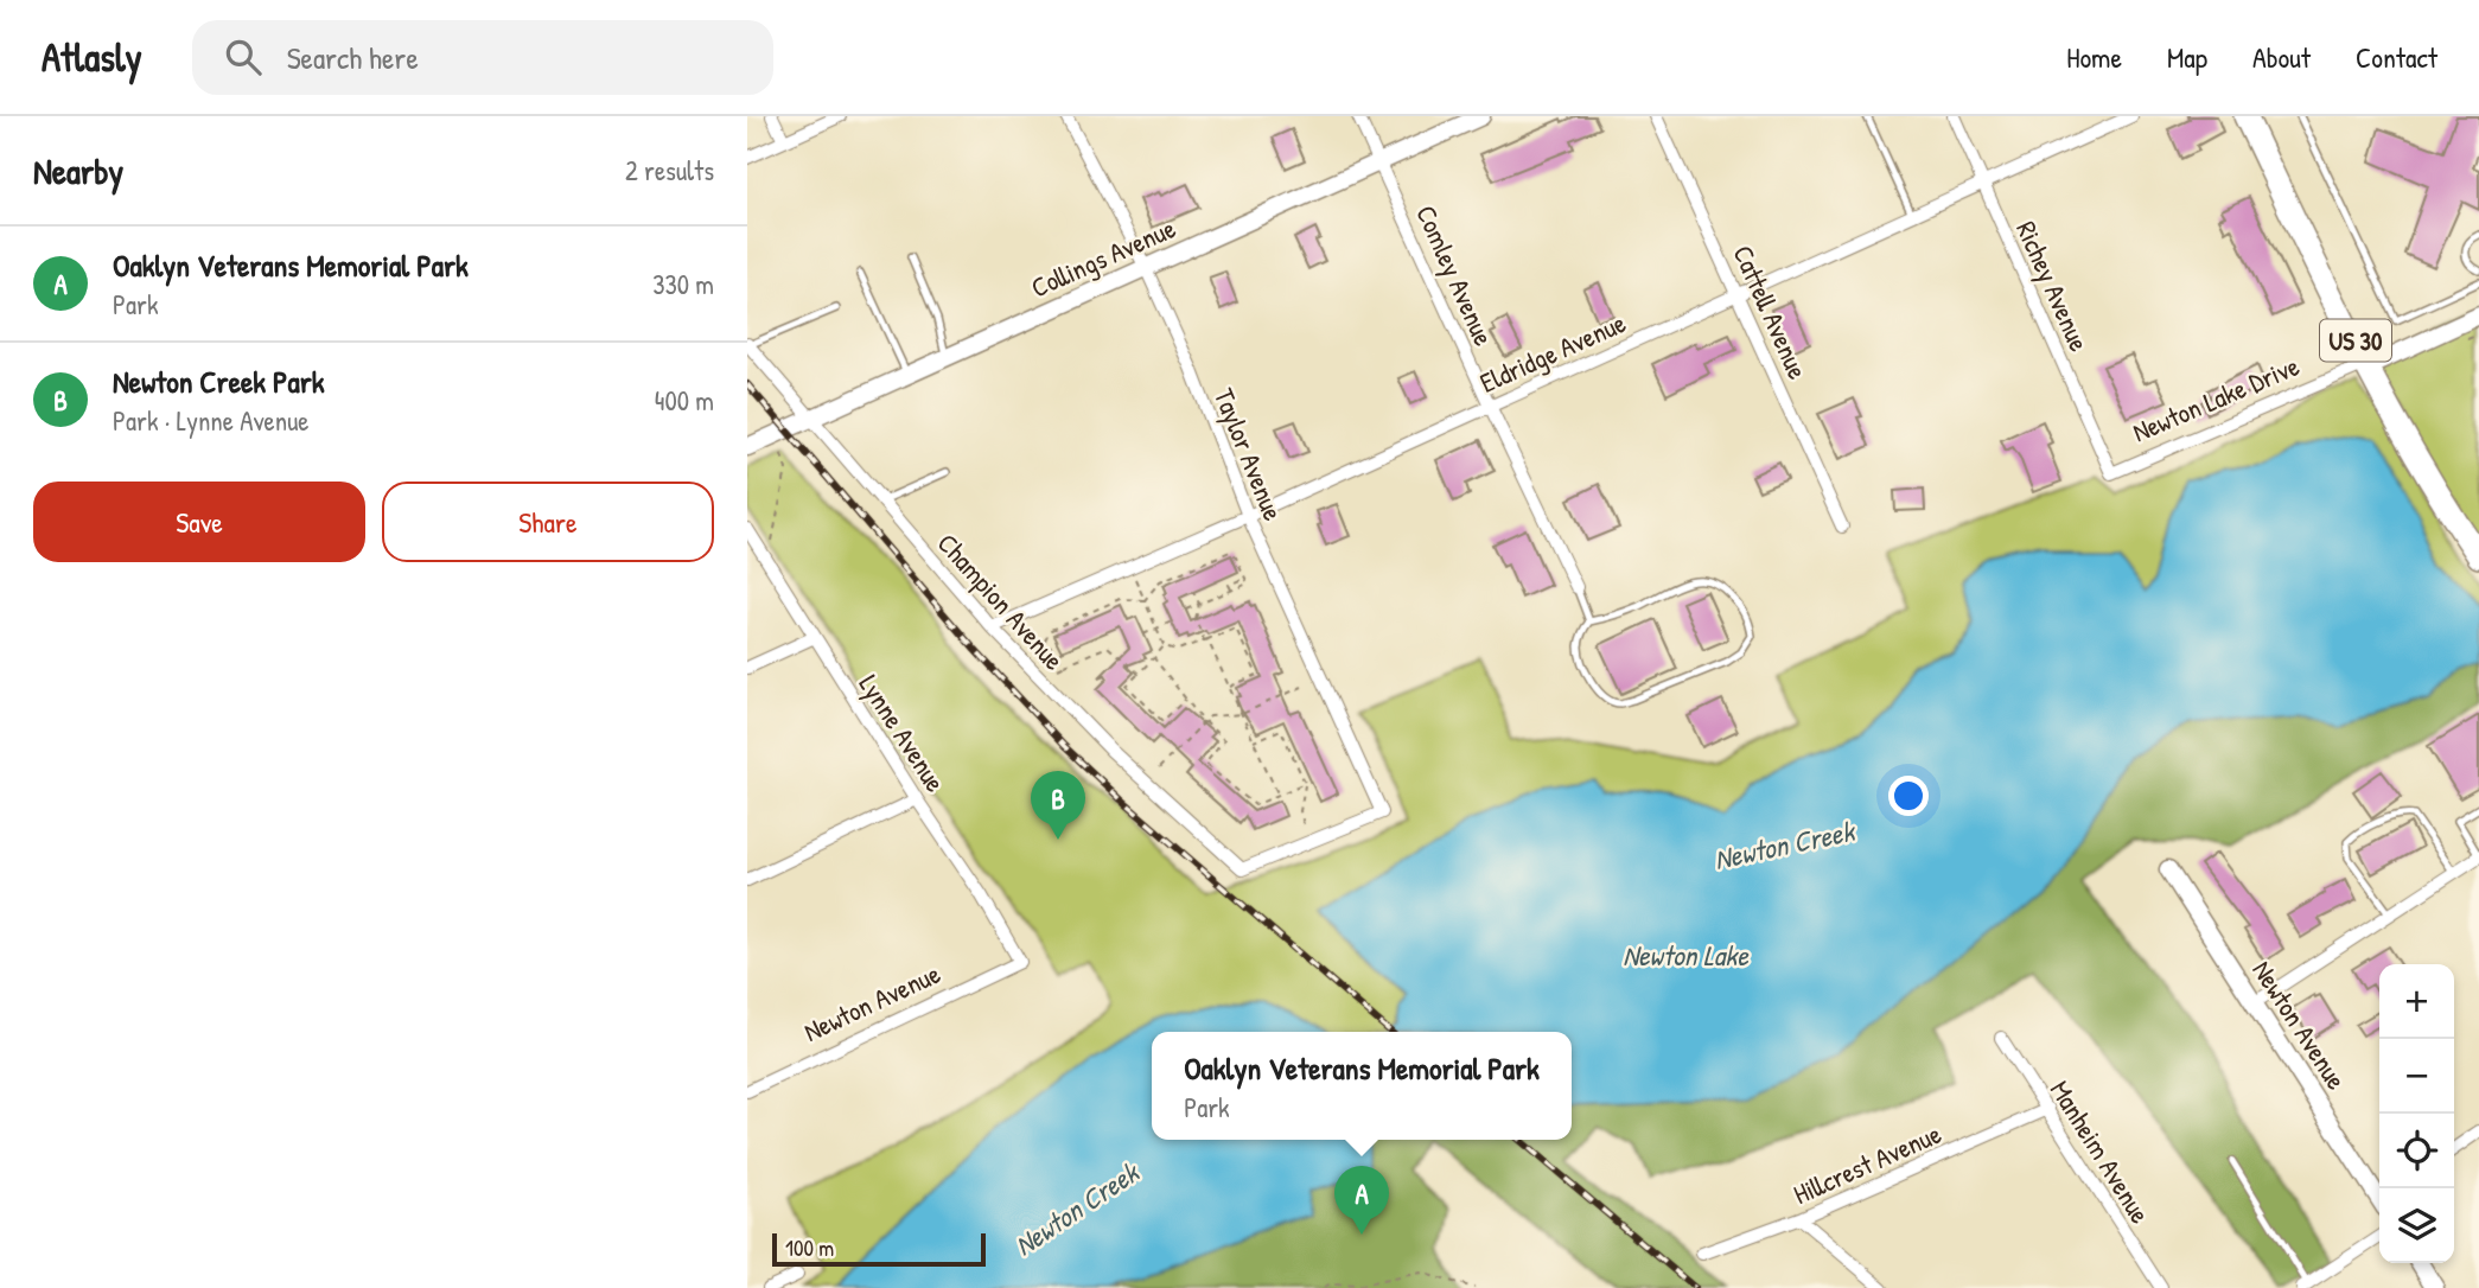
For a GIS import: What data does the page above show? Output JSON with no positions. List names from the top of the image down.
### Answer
{
  "streets": {
    "highway": ["US 30"],
    "main road": ["Collings Avenue", "Newton Lake Drive", "Newton Avenue"],
    "street": [
      "Comley Avenue",
      "Richey Avenue",
      "Cattell Avenue",
      "Eldridge Avenue",
      "Taylor Avenue",
      "Champion Avenue",
      "Lynne Avenue",
      "Manheim Avenue",
      "Hillcrest Avenue"
    ]
  },
  "crossings": [
    ["Collings Avenue", "Comley Avenue"],
    ["Collings Avenue", "Taylor Avenue"],
    ["Collings Avenue", "Champion Avenue"],
    ["Comley Avenue", "Eldridge Avenue"],
    ["Richey Avenue", "Eldridge Avenue"],
    ["Richey Avenue", "Newton Lake Drive"],
    ["Cattell Avenue", "Eldridge Avenue"],
    ["US 30", "Newton Lake Drive"],
    ["Eldridge Avenue", "Taylor Avenue"],
    ["Eldridge Avenue", "Champion Avenue"],
    ["Taylor Avenue", "Champion Avenue"],
    ["Lynne Avenue", "Newton Avenue"],
    ["Manheim Avenue", "Hillcrest Avenue"]
  ],
  "water": ["Newton Creek", "Newton Lake"],
  "scale_bar": "100 m",
  "page": {
    "header": "Atlasly",
    "search": "Search here",
    "nav": [
      "Home",
      "Map",
      "About",
      "Contact"
    ],
    "heading": ["Nearby", "2 results"],
    "list": [
      {
        "mark": "A",
        "name": "Oaklyn Veterans Memorial Park",
        "note": "Park",
        "value": "330 m"
      },
      {
        "mark": "B",
        "name": "Newton Creek Park",
        "note": "Park · Lynne Avenue",
        "value": "400 m"
      }
    ],
    "buttons": ["Save", "Share"],
    "pins": ["B", "A"],
    "map_buttons": ["+", "−"],
    "popup": ["Oaklyn Veterans Memorial Park", "Park"],
    "scale": "100 m"
  }
}
